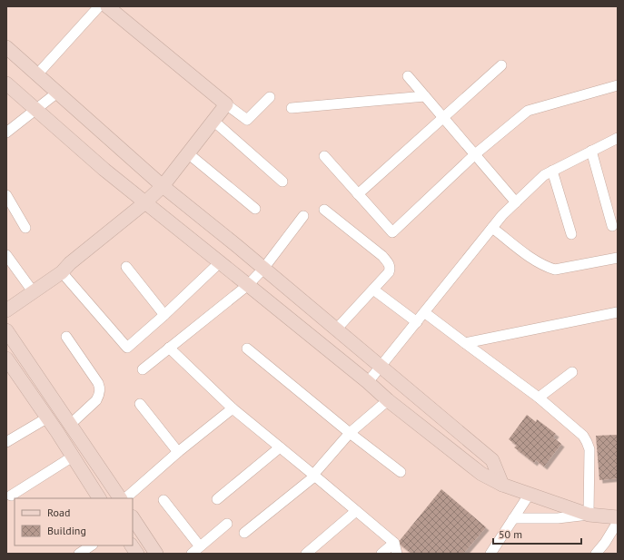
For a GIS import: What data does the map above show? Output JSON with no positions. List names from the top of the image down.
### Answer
{
  "legend": ["Road", "Building"],
  "scale_bar": "50 m"
}
